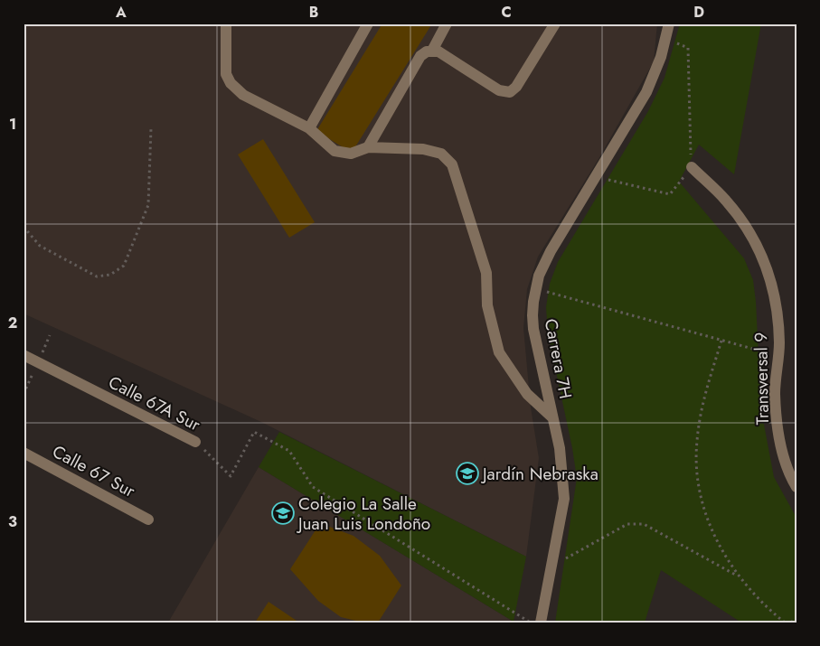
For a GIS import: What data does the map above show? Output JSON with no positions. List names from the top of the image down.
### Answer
{
  "streets": {
    "street": [
      "Carrera 7H",
      "Transversal 9",
      "Calle 67A Sur",
      "Calle 67 Sur"
    ]
  },
  "places": {
    "school or university": ["Jardín Nebraska", "Colegio La Salle Juan Luis Londoño"]
  },
  "grid": {
    "columns": [
      "A",
      "B",
      "C",
      "D"
    ],
    "rows": ["1", "2", "3"]
  }
}
